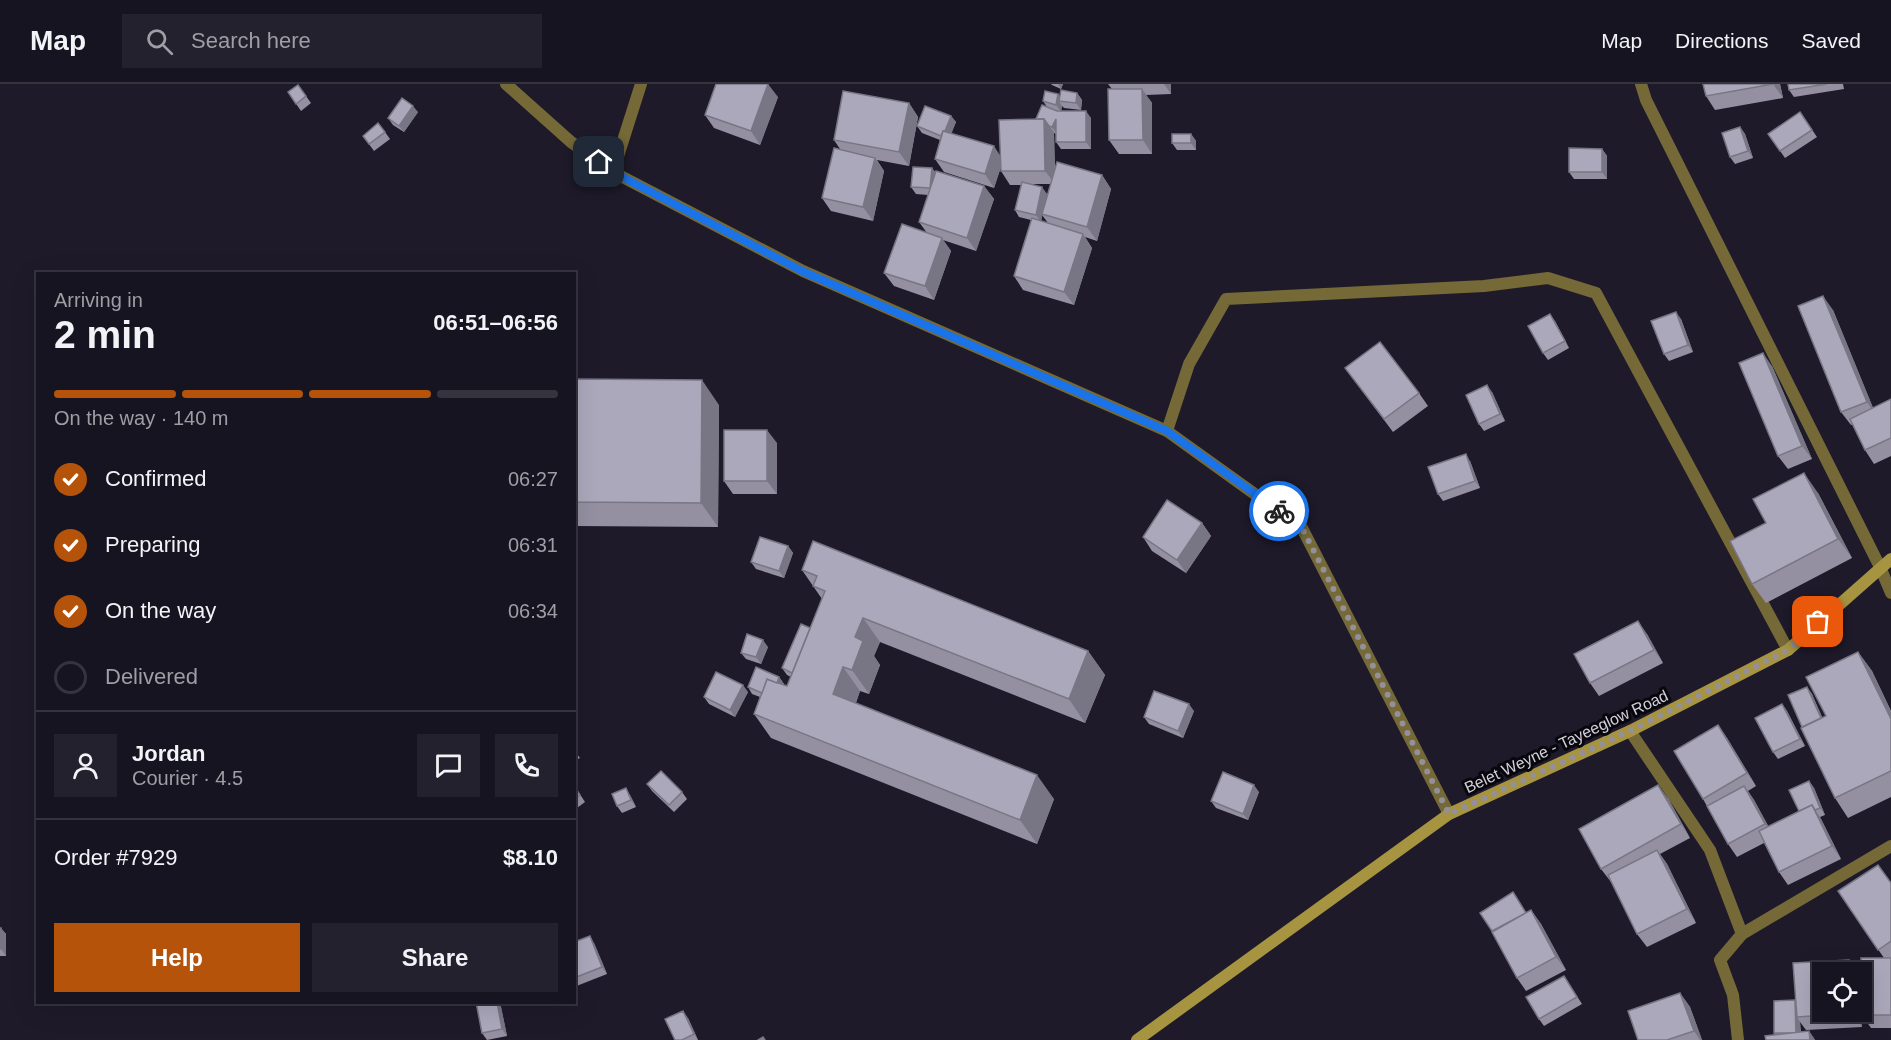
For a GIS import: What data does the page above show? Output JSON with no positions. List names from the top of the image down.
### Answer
{
  "streets": {
    "main road": ["Belet Weyne - Tayeeglow Road"]
  },
  "page": {
    "header": "Map",
    "search": "Search here",
    "nav": ["Map", "Directions", "Saved"],
    "heading": ["2 min", "Arriving in", "06:51–06:56"],
    "panel": [
      "Jordan",
      "Courier · 4.5",
      "Order #7929",
      "$8.10"
    ],
    "bar": "On the way · 140 m",
    "list": [
      ["Confirmed", "06:27"],
      ["Preparing", "06:31"],
      ["On the way", "06:34"],
      "Delivered"
    ],
    "buttons": ["Help", "Share"]
  }
}
